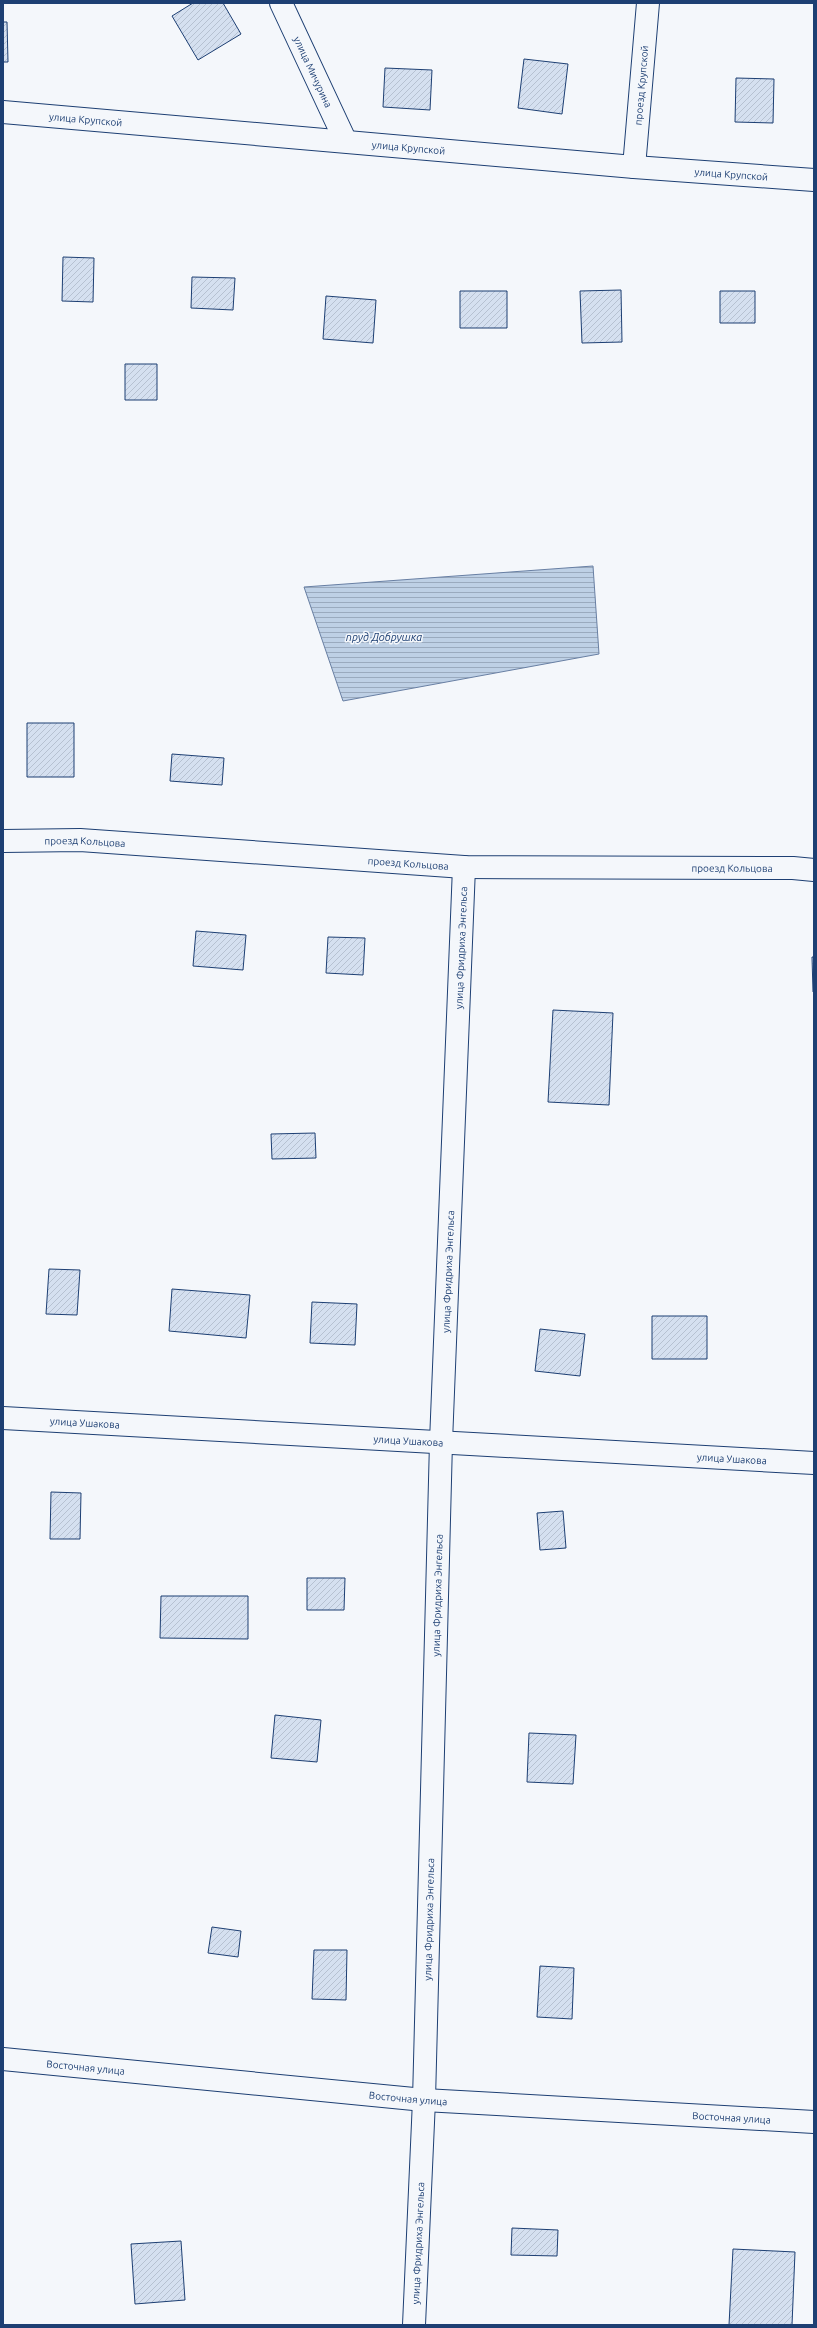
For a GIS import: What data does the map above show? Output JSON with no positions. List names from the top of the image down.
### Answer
{
  "streets": {
    "street": [
      "улица Мичурина",
      "проезд Крупской",
      "улица Крупской",
      "проезд Кольцова",
      "улица Фридриха Энгельса",
      "улица Ушакова",
      "Восточная улица"
    ]
  },
  "crossings": [
    ["улица Мичурина", "улица Крупской"],
    ["проезд Крупской", "улица Крупской"],
    ["проезд Кольцова", "улица Фридриха Энгельса"],
    ["улица Фридриха Энгельса", "улица Ушакова"],
    ["улица Фридриха Энгельса", "Восточная улица"]
  ],
  "water": ["пруд Добрушка"]
}
